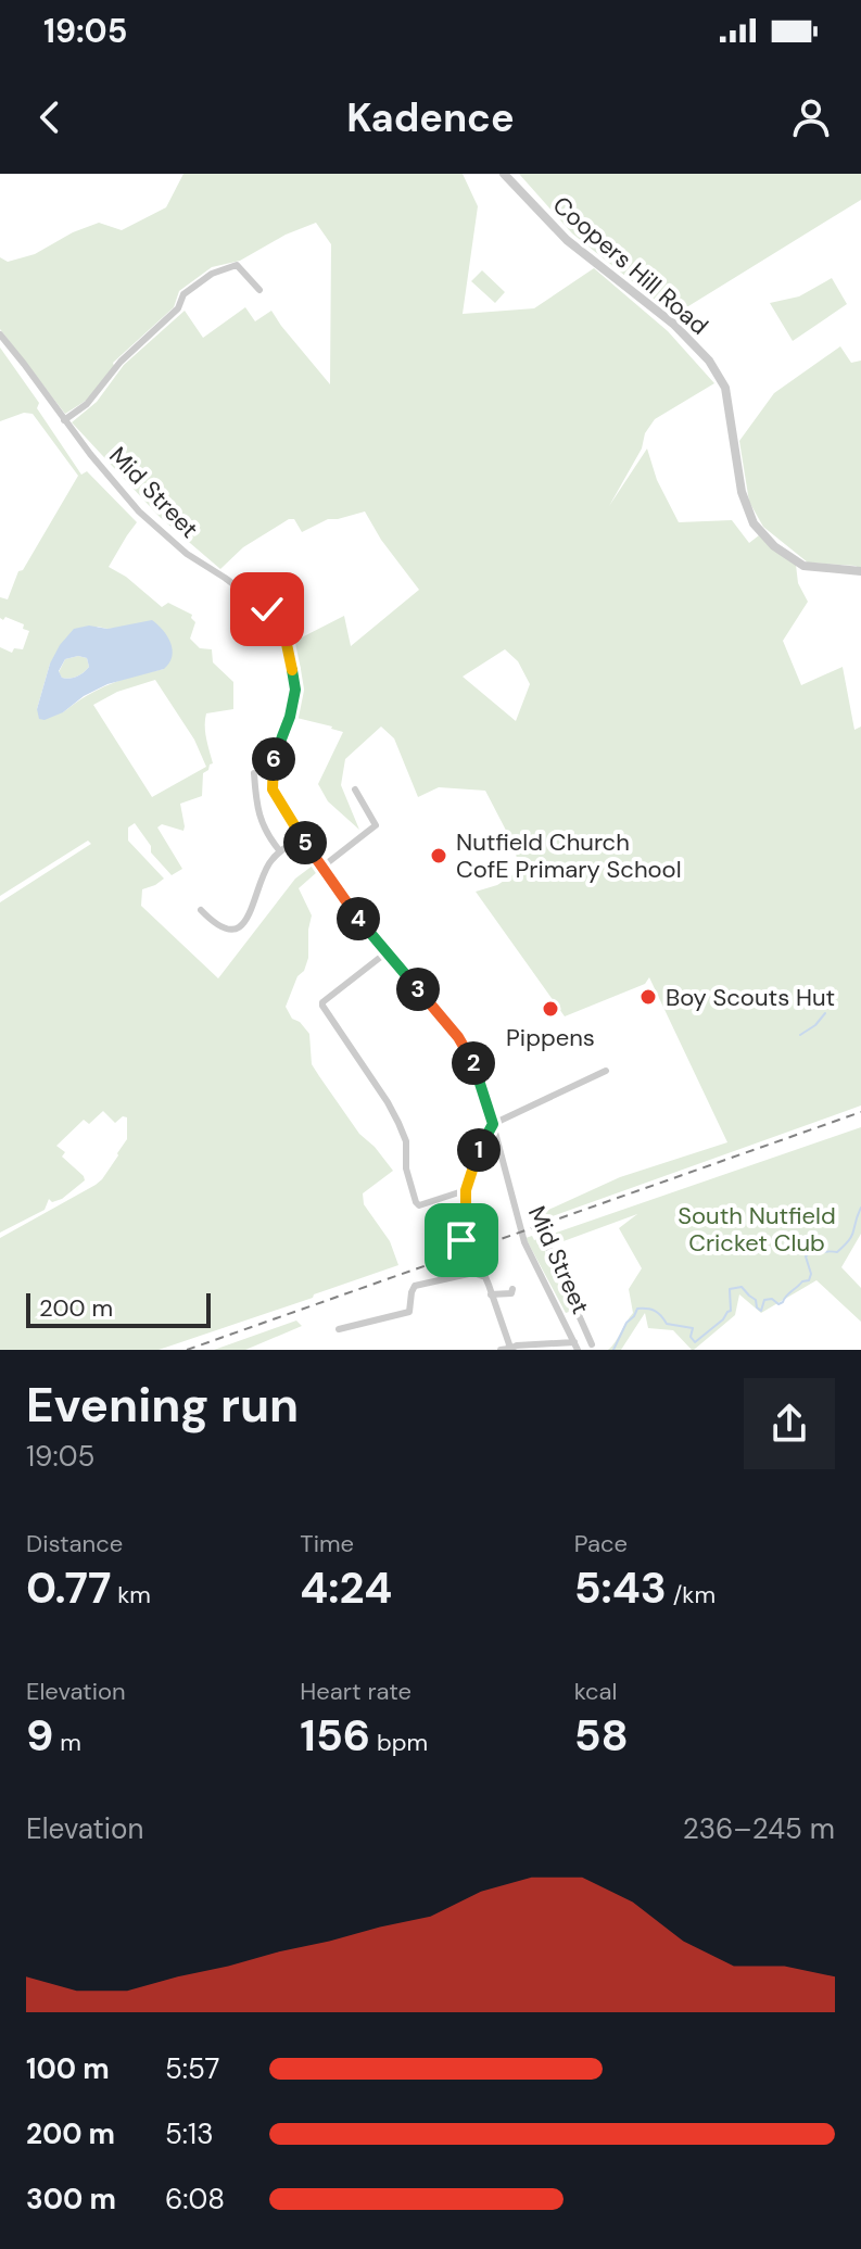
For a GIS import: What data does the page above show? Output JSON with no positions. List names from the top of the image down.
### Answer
{
  "streets": {
    "street": ["Coopers Hill Road", "Mid Street"]
  },
  "parks": ["South Nutfield Cricket Club"],
  "places": ["Nutfield Church CofE Primary School", "Boy Scouts Hut", "Pippens"],
  "scale_bar": "200 m",
  "page": {
    "status": "19:05",
    "header": "Kadence",
    "pins": [
      "6",
      "5",
      "4",
      "3",
      "2",
      "1"
    ],
    "scale": "200 m",
    "heading": ["Evening run", "19:05"],
    "stats": [
      ["Distance", "0.77 km"],
      ["Time", "4:24"],
      ["Pace", "5:43 /km"],
      ["Elevation", "9 m"],
      ["Heart rate", "156 bpm"],
      ["kcal", "58"]
    ],
    "chart": ["Elevation", "236–245 m"],
    "list": [
      {
        "name": "100 m",
        "note": "5:57"
      },
      {
        "name": "200 m",
        "note": "5:13"
      },
      {
        "name": "300 m",
        "note": "6:08"
      }
    ]
  }
}
